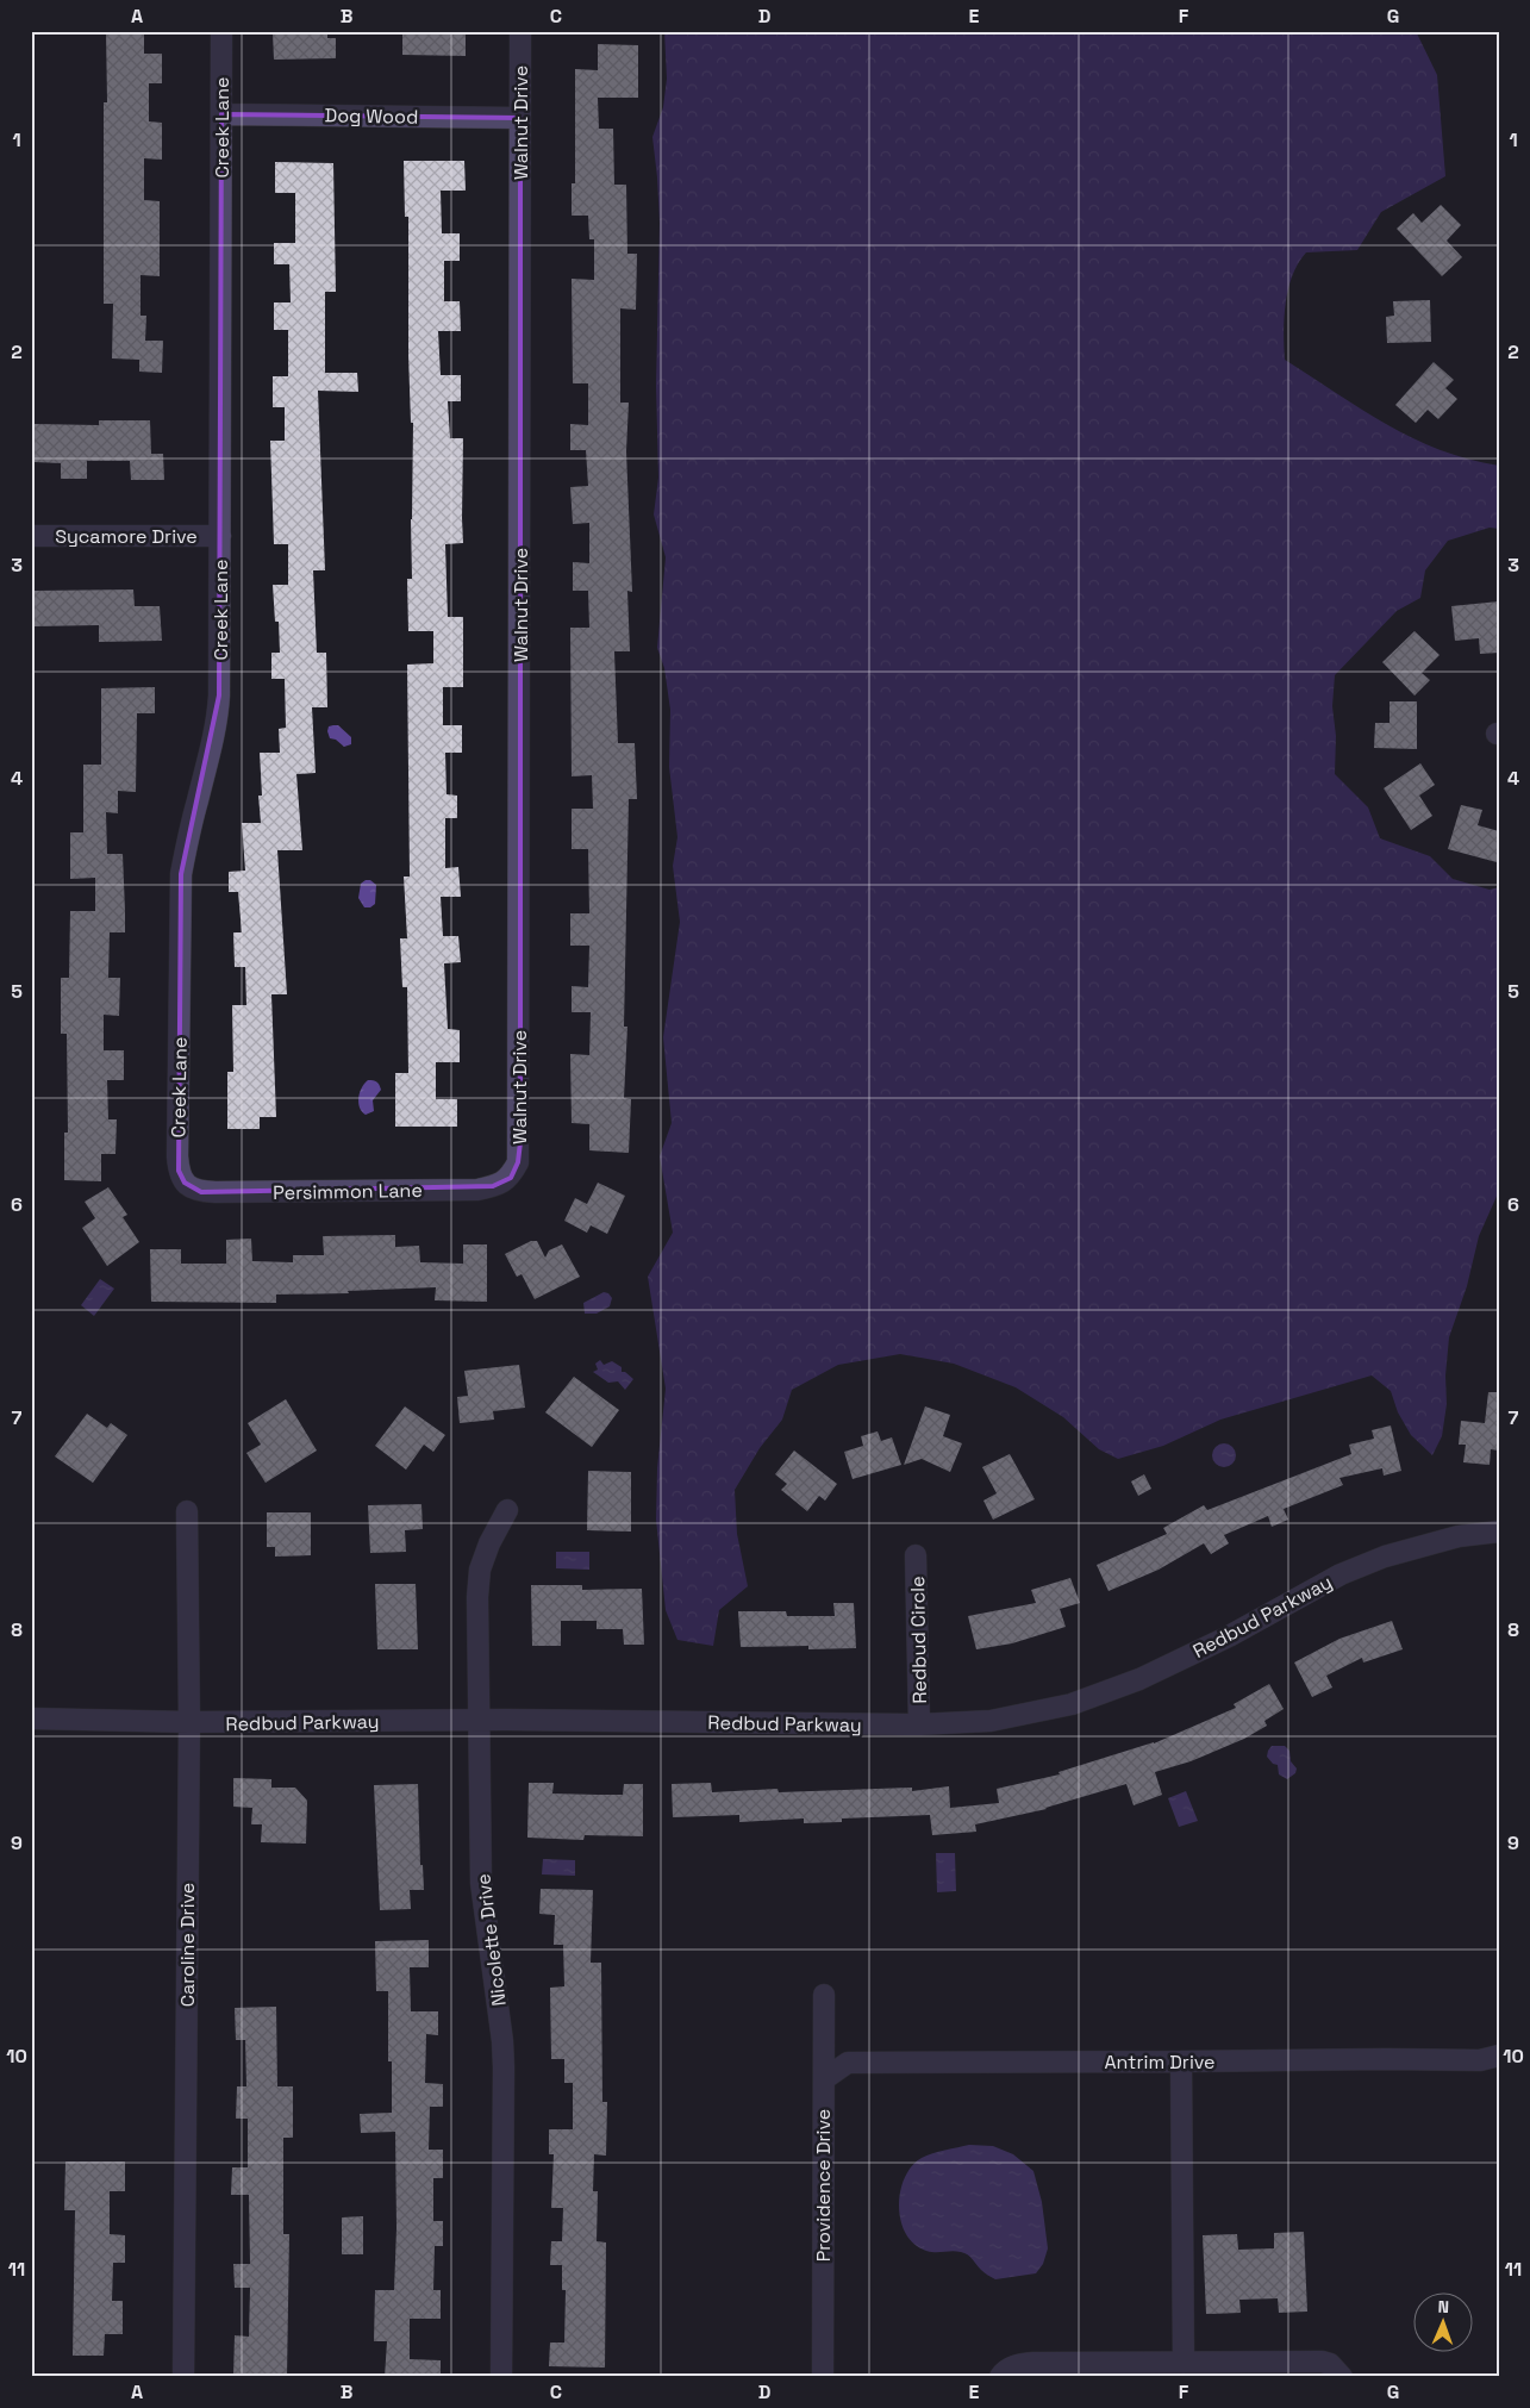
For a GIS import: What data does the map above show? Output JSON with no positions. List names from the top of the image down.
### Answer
{
  "streets": {
    "street": [
      "Dog Wood",
      "Walnut Drive",
      "Creek Lane",
      "Sycamore Drive",
      "Persimmon Lane",
      "Redbud Parkway",
      "Redbud Circle",
      "Nicolette Drive",
      "Caroline Drive",
      "Antrim Drive",
      "Providence Drive"
    ]
  },
  "crossings": [
    ["Dog Wood", "Walnut Drive"],
    ["Dog Wood", "Creek Lane"],
    ["Walnut Drive", "Persimmon Lane"],
    ["Creek Lane", "Sycamore Drive"],
    ["Creek Lane", "Persimmon Lane"],
    ["Redbud Parkway", "Redbud Circle"],
    ["Redbud Parkway", "Nicolette Drive"],
    ["Redbud Parkway", "Caroline Drive"],
    ["Antrim Drive", "Providence Drive"]
  ],
  "north": "top",
  "grid": {
    "columns": [
      "A",
      "B",
      "C",
      "D",
      "E",
      "F",
      "G"
    ],
    "rows": [
      "1",
      "2",
      "3",
      "4",
      "5",
      "6",
      "7",
      "8",
      "9",
      "10",
      "11"
    ]
  }
}
